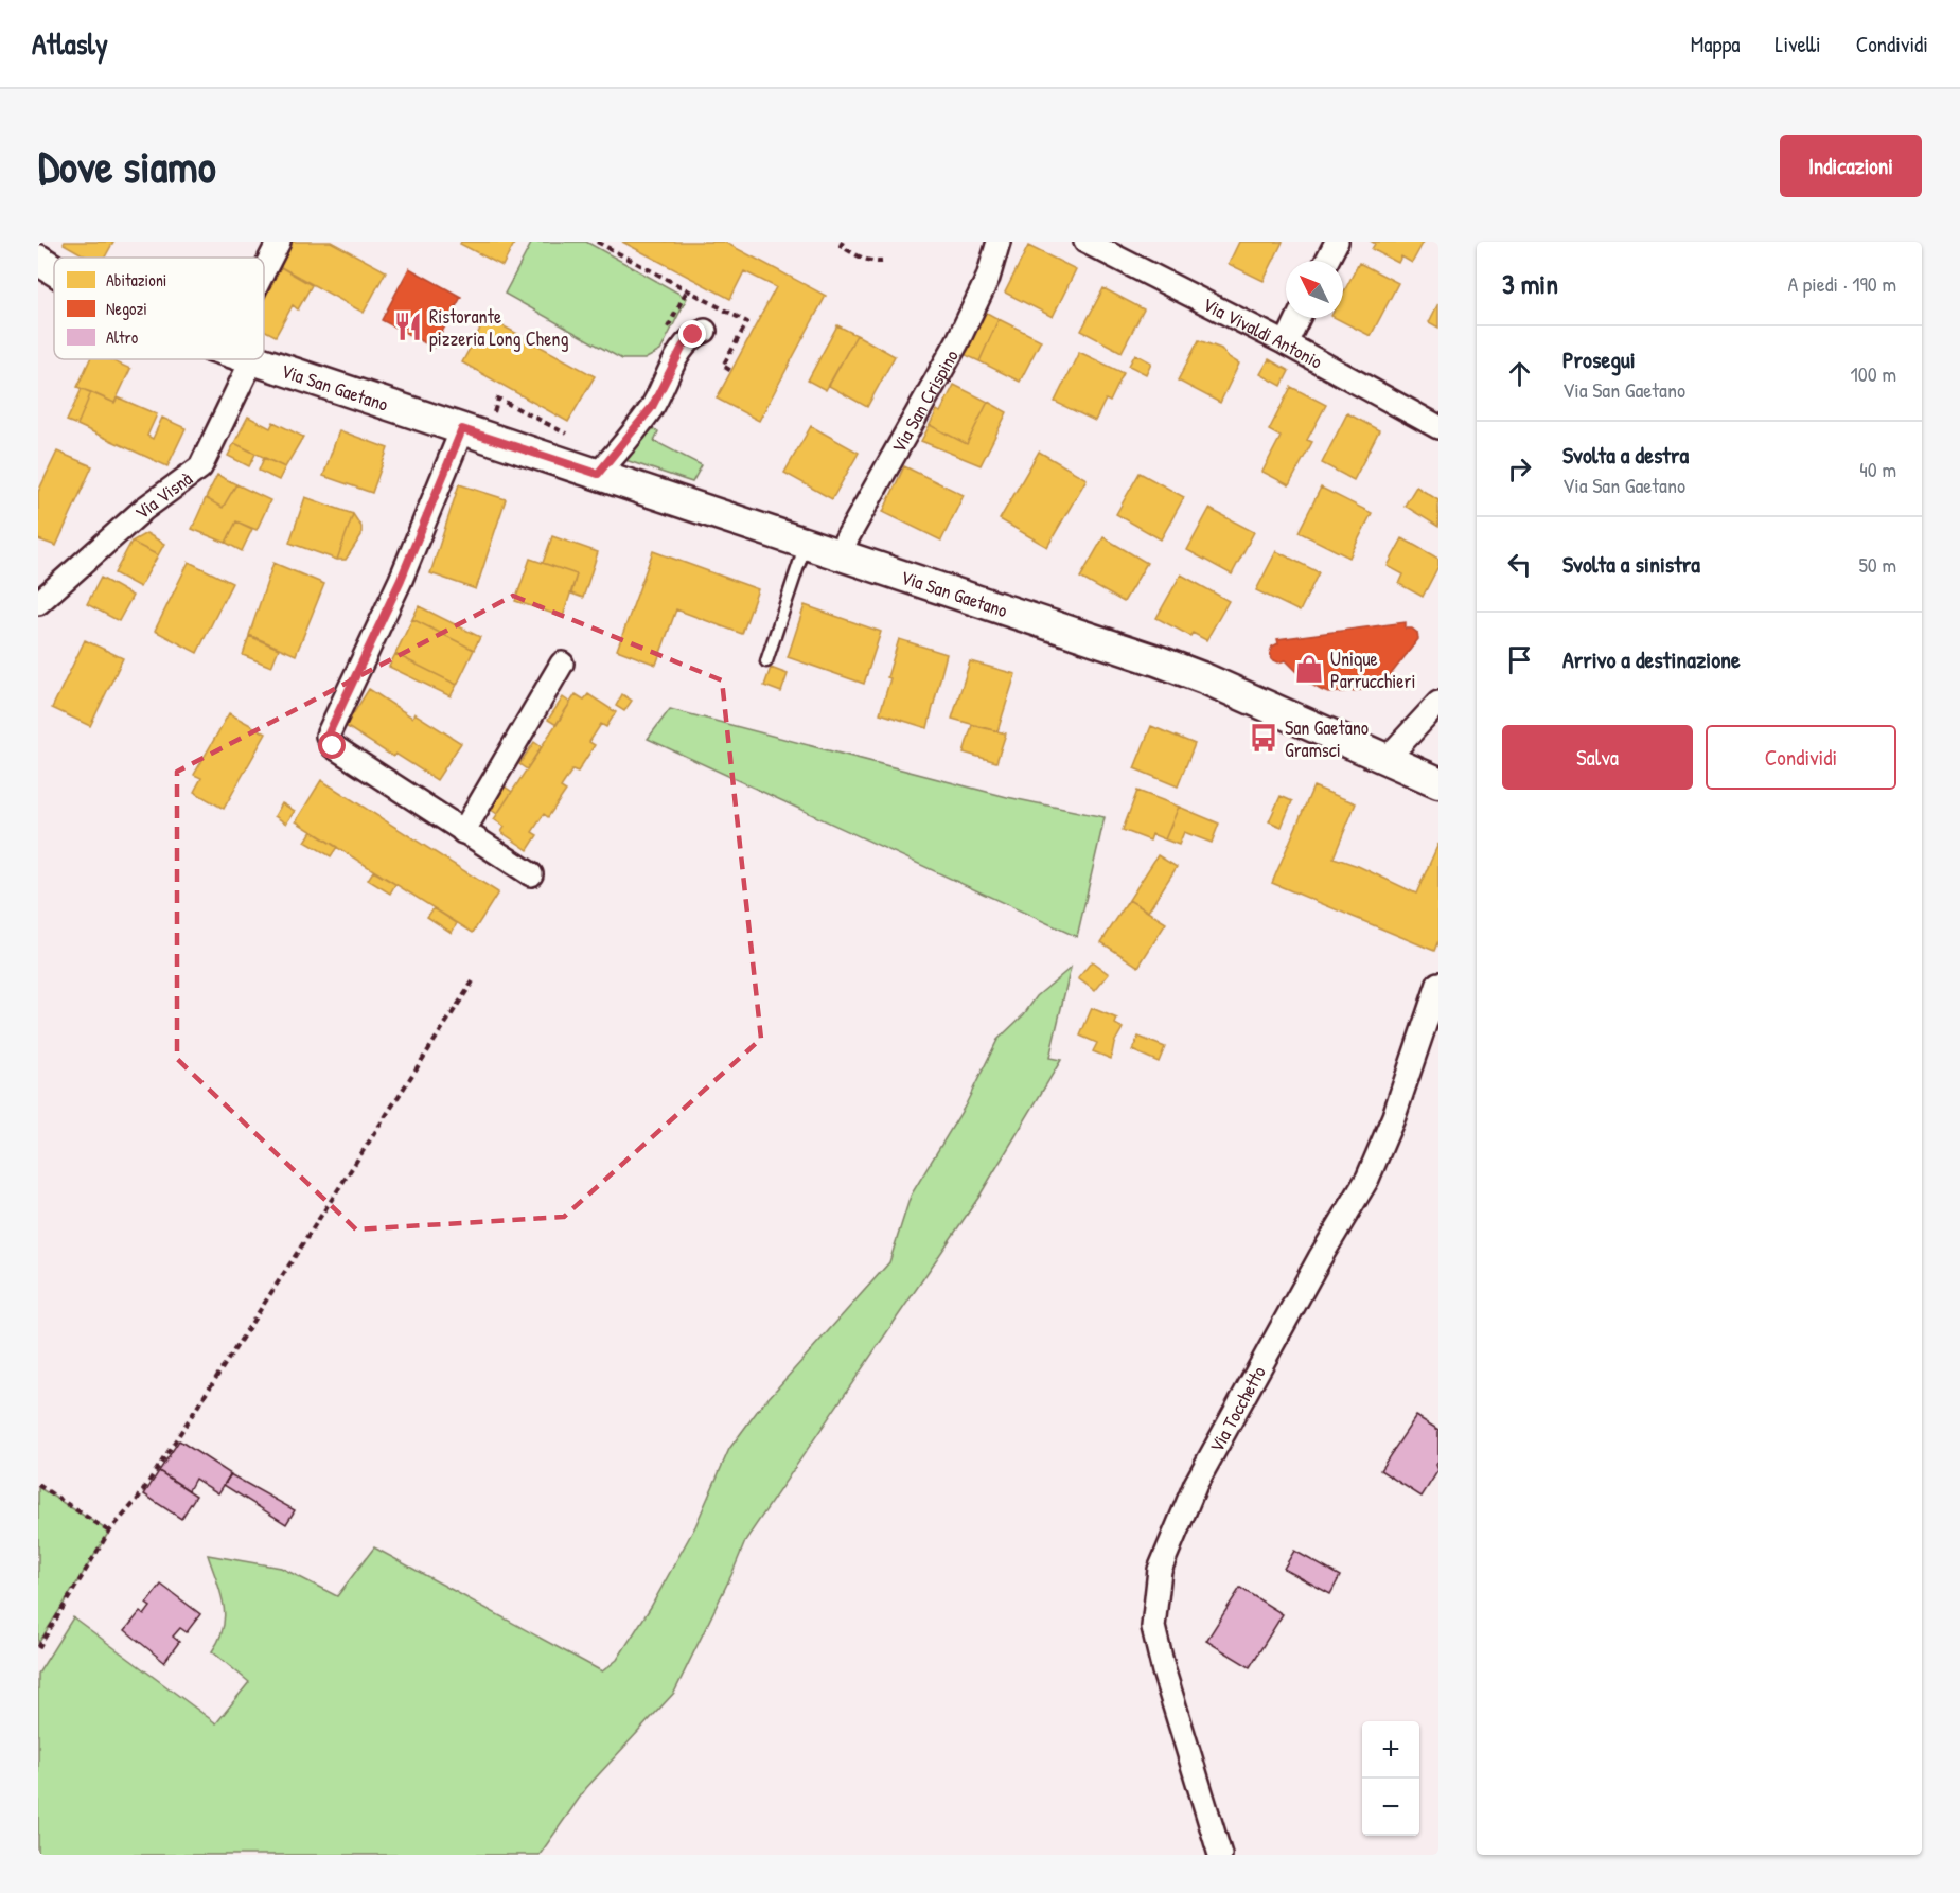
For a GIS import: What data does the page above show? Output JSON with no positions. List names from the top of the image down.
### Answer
{
  "streets": {
    "street": [
      "Via Vivaldi Antonio",
      "Via San Gaetano",
      "Via San Crispino",
      "Via Visnà",
      "Via Tocchetto"
    ]
  },
  "crossings": [
    ["Via San Gaetano", "Via San Crispino"],
    ["Via San Gaetano", "Via Visnà"]
  ],
  "places": {
    "restaurant": ["Ristorante pizzeria Long Cheng"],
    "shop": ["Unique Parrucchieri"],
    "bus stop": ["San Gaetano Gramsci"]
  },
  "legend": ["Abitazioni", "Negozi", "Altro"],
  "north": "top left",
  "page": {
    "header": "Atlasly",
    "nav": ["Mappa", "Livelli", "Condividi"],
    "buttons": [
      "Indicazioni",
      ["Salva", "Condividi"]
    ],
    "title": "Dove siamo",
    "heading": ["3 min", "A piedi · 190 m"],
    "list": [
      ["Prosegui", "Via San Gaetano", "100 m"],
      ["Svolta a destra", "Via San Gaetano", "40 m"],
      ["Svolta a sinistra", "50 m"],
      "Arrivo a destinazione"
    ],
    "map_buttons": ["+", "−"]
  }
}
